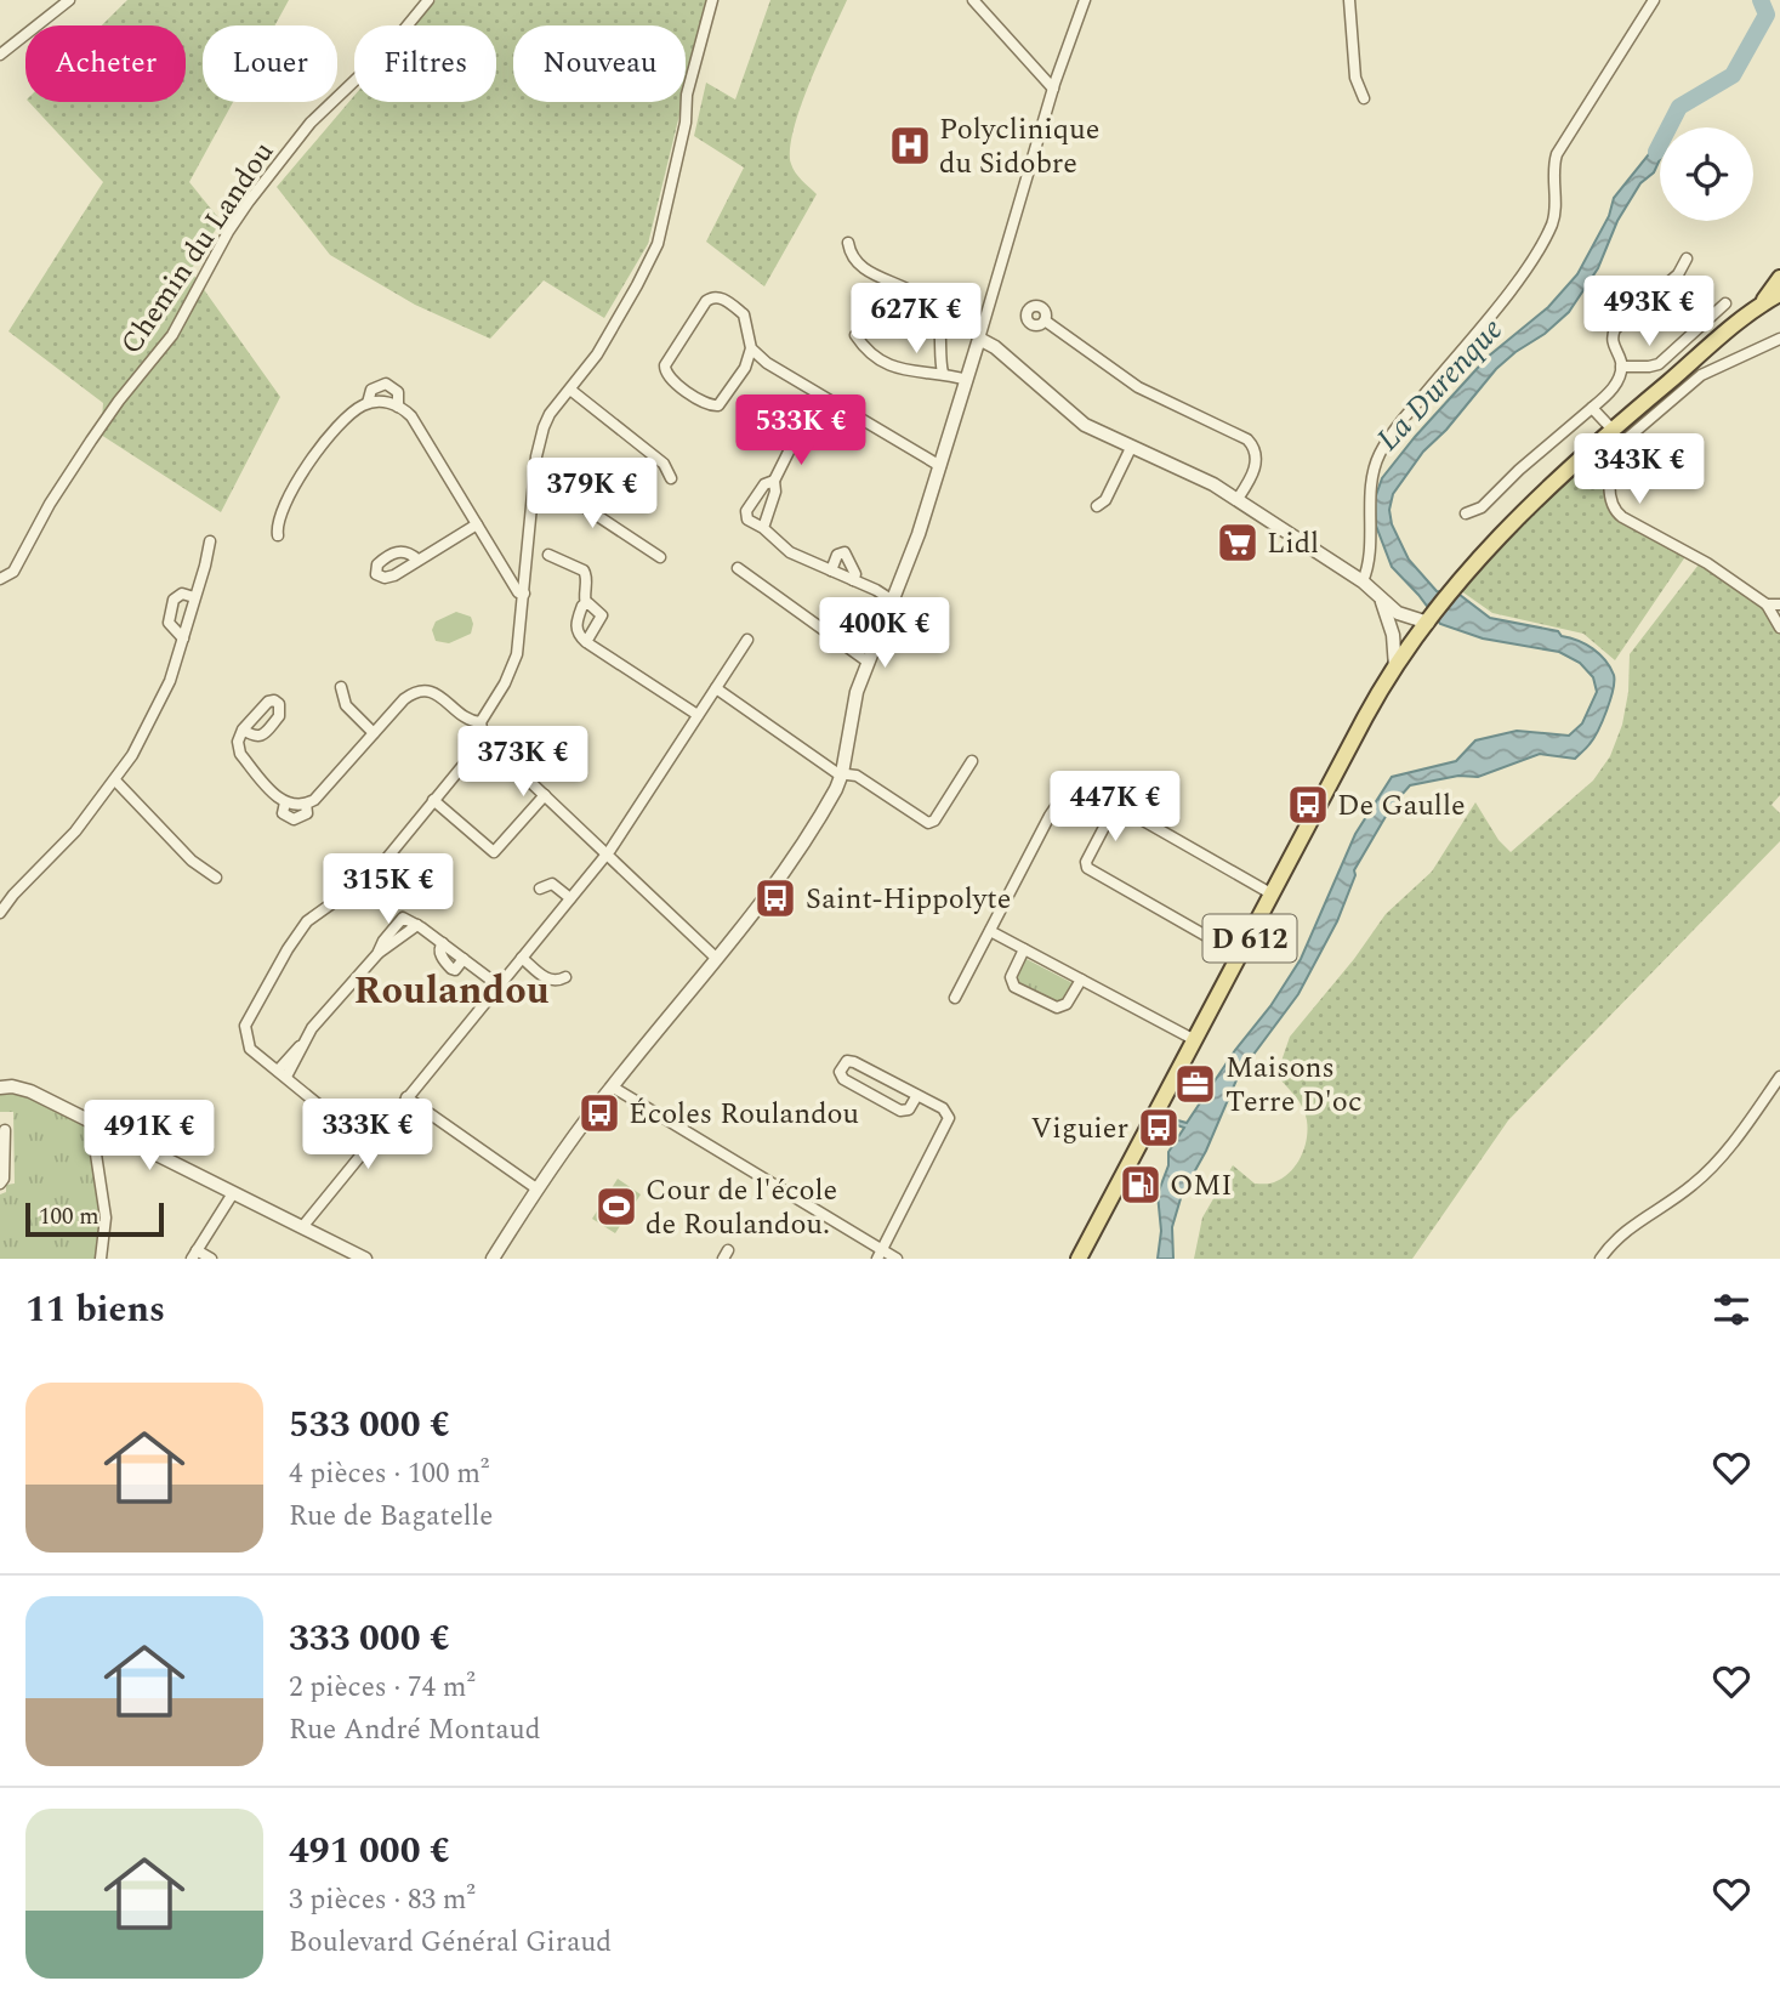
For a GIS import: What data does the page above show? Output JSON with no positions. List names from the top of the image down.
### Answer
{
  "streets": {
    "main road": ["D 612"],
    "street": ["Chemin du Landou"]
  },
  "districts": ["Roulandou"],
  "water": ["La Durenque"],
  "places": {
    "hospital": ["Polyclinique du Sidobre"],
    "supermarket": ["Lidl"],
    "bus stop": [
      "De Gaulle",
      "Saint-Hippolyte",
      "Écoles Roulandou",
      "Viguier"
    ],
    "office": ["Maisons Terre D'oc"],
    "fuel station": ["OMI"],
    "sports": ["Cour de l'école de Roulandou."]
  },
  "scale_bar": "100 m",
  "page": {
    "chip": [
      "Acheter",
      "Louer",
      "Filtres",
      "Nouveau"
    ],
    "price": [
      "493K €",
      "627K €",
      "533K €",
      "343K €",
      "379K €",
      "400K €",
      "373K €",
      "447K €",
      "315K €",
      "333K €",
      "491K €"
    ],
    "scale": "100 m",
    "heading": "11 biens",
    "list": [
      {
        "name": "533 000 €",
        "note": "4 pièces · 100 m² · Rue de Bagatelle"
      },
      {
        "name": "333 000 €",
        "note": "2 pièces · 74 m² · Rue André Montaud"
      },
      {
        "name": "491 000 €",
        "note": "3 pièces · 83 m² · Boulevard Général Giraud"
      }
    ]
  }
}
